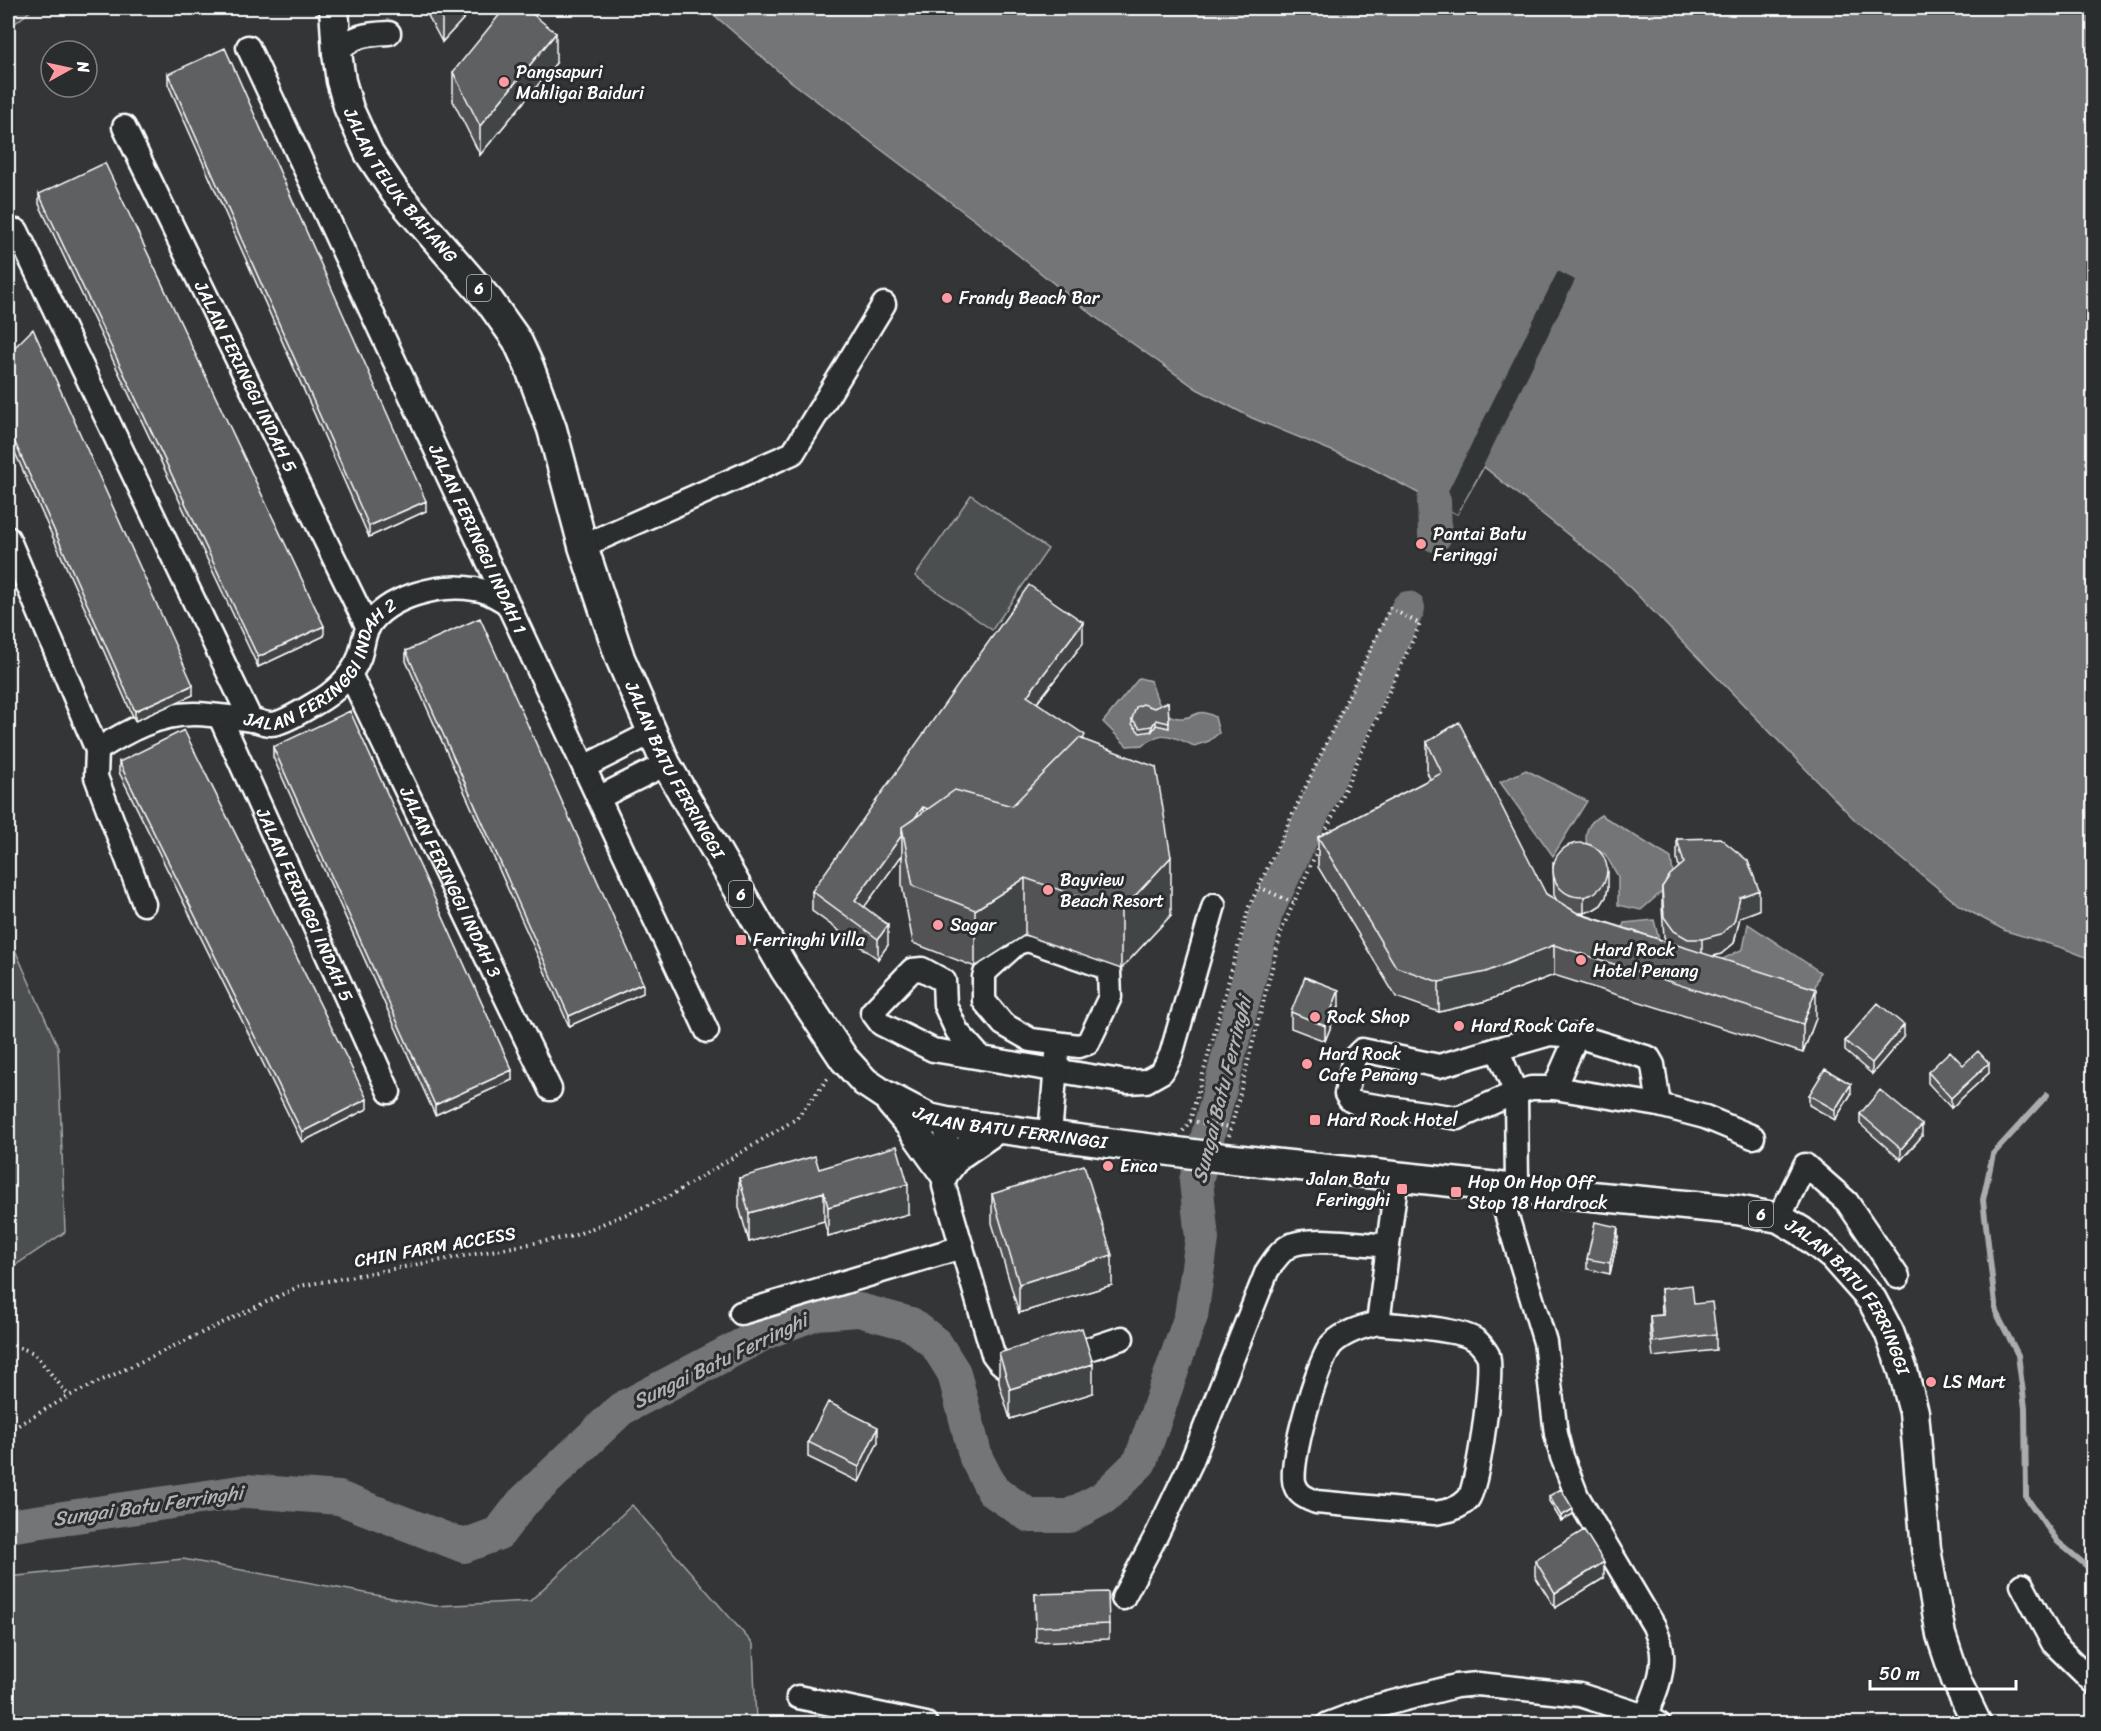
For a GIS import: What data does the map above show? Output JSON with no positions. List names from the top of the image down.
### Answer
{
  "streets": {
    "main road": ["JALAN TELUK BAHANG", "6", "JALAN BATU FERRINGGI"],
    "street": [
      "JALAN FERINGGI INDAH 5",
      "JALAN FERINGGI INDAH 1",
      "JALAN FERINGGI INDAH 2",
      "JALAN FERINGGI INDAH 3"
    ],
    "path": ["CHIN FARM ACCESS"]
  },
  "crossings": [
    ["JALAN TELUK BAHANG", "JALAN BATU FERRINGGI"],
    ["JALAN FERINGGI INDAH 5", "JALAN FERINGGI INDAH 2"],
    ["JALAN FERINGGI INDAH 1", "JALAN FERINGGI INDAH 2"],
    ["JALAN FERINGGI INDAH 2", "JALAN FERINGGI INDAH 3"],
    ["JALAN BATU FERRINGGI", "CHIN FARM ACCESS"]
  ],
  "water": ["Sungai Batu Ferringhi"],
  "places": {
    "other": [
      "Pangsapuri Mahligai Baiduri",
      "Frandy Beach Bar",
      "Pantai Batu Feringgi",
      "Bayview Beach Resort",
      "Sagar",
      "Hard Rock Hotel Penang",
      "Rock Shop",
      "Hard Rock Cafe",
      "Hard Rock Cafe Penang",
      "Enca",
      "LS Mart"
    ],
    "transit": [
      "Ferringhi Villa",
      "Hard Rock Hotel",
      "Jalan Batu Feringghi",
      "Hop On Hop Off Stop 18 Hardrock"
    ]
  },
  "scale_bar": "50 m",
  "north": "right"
}
